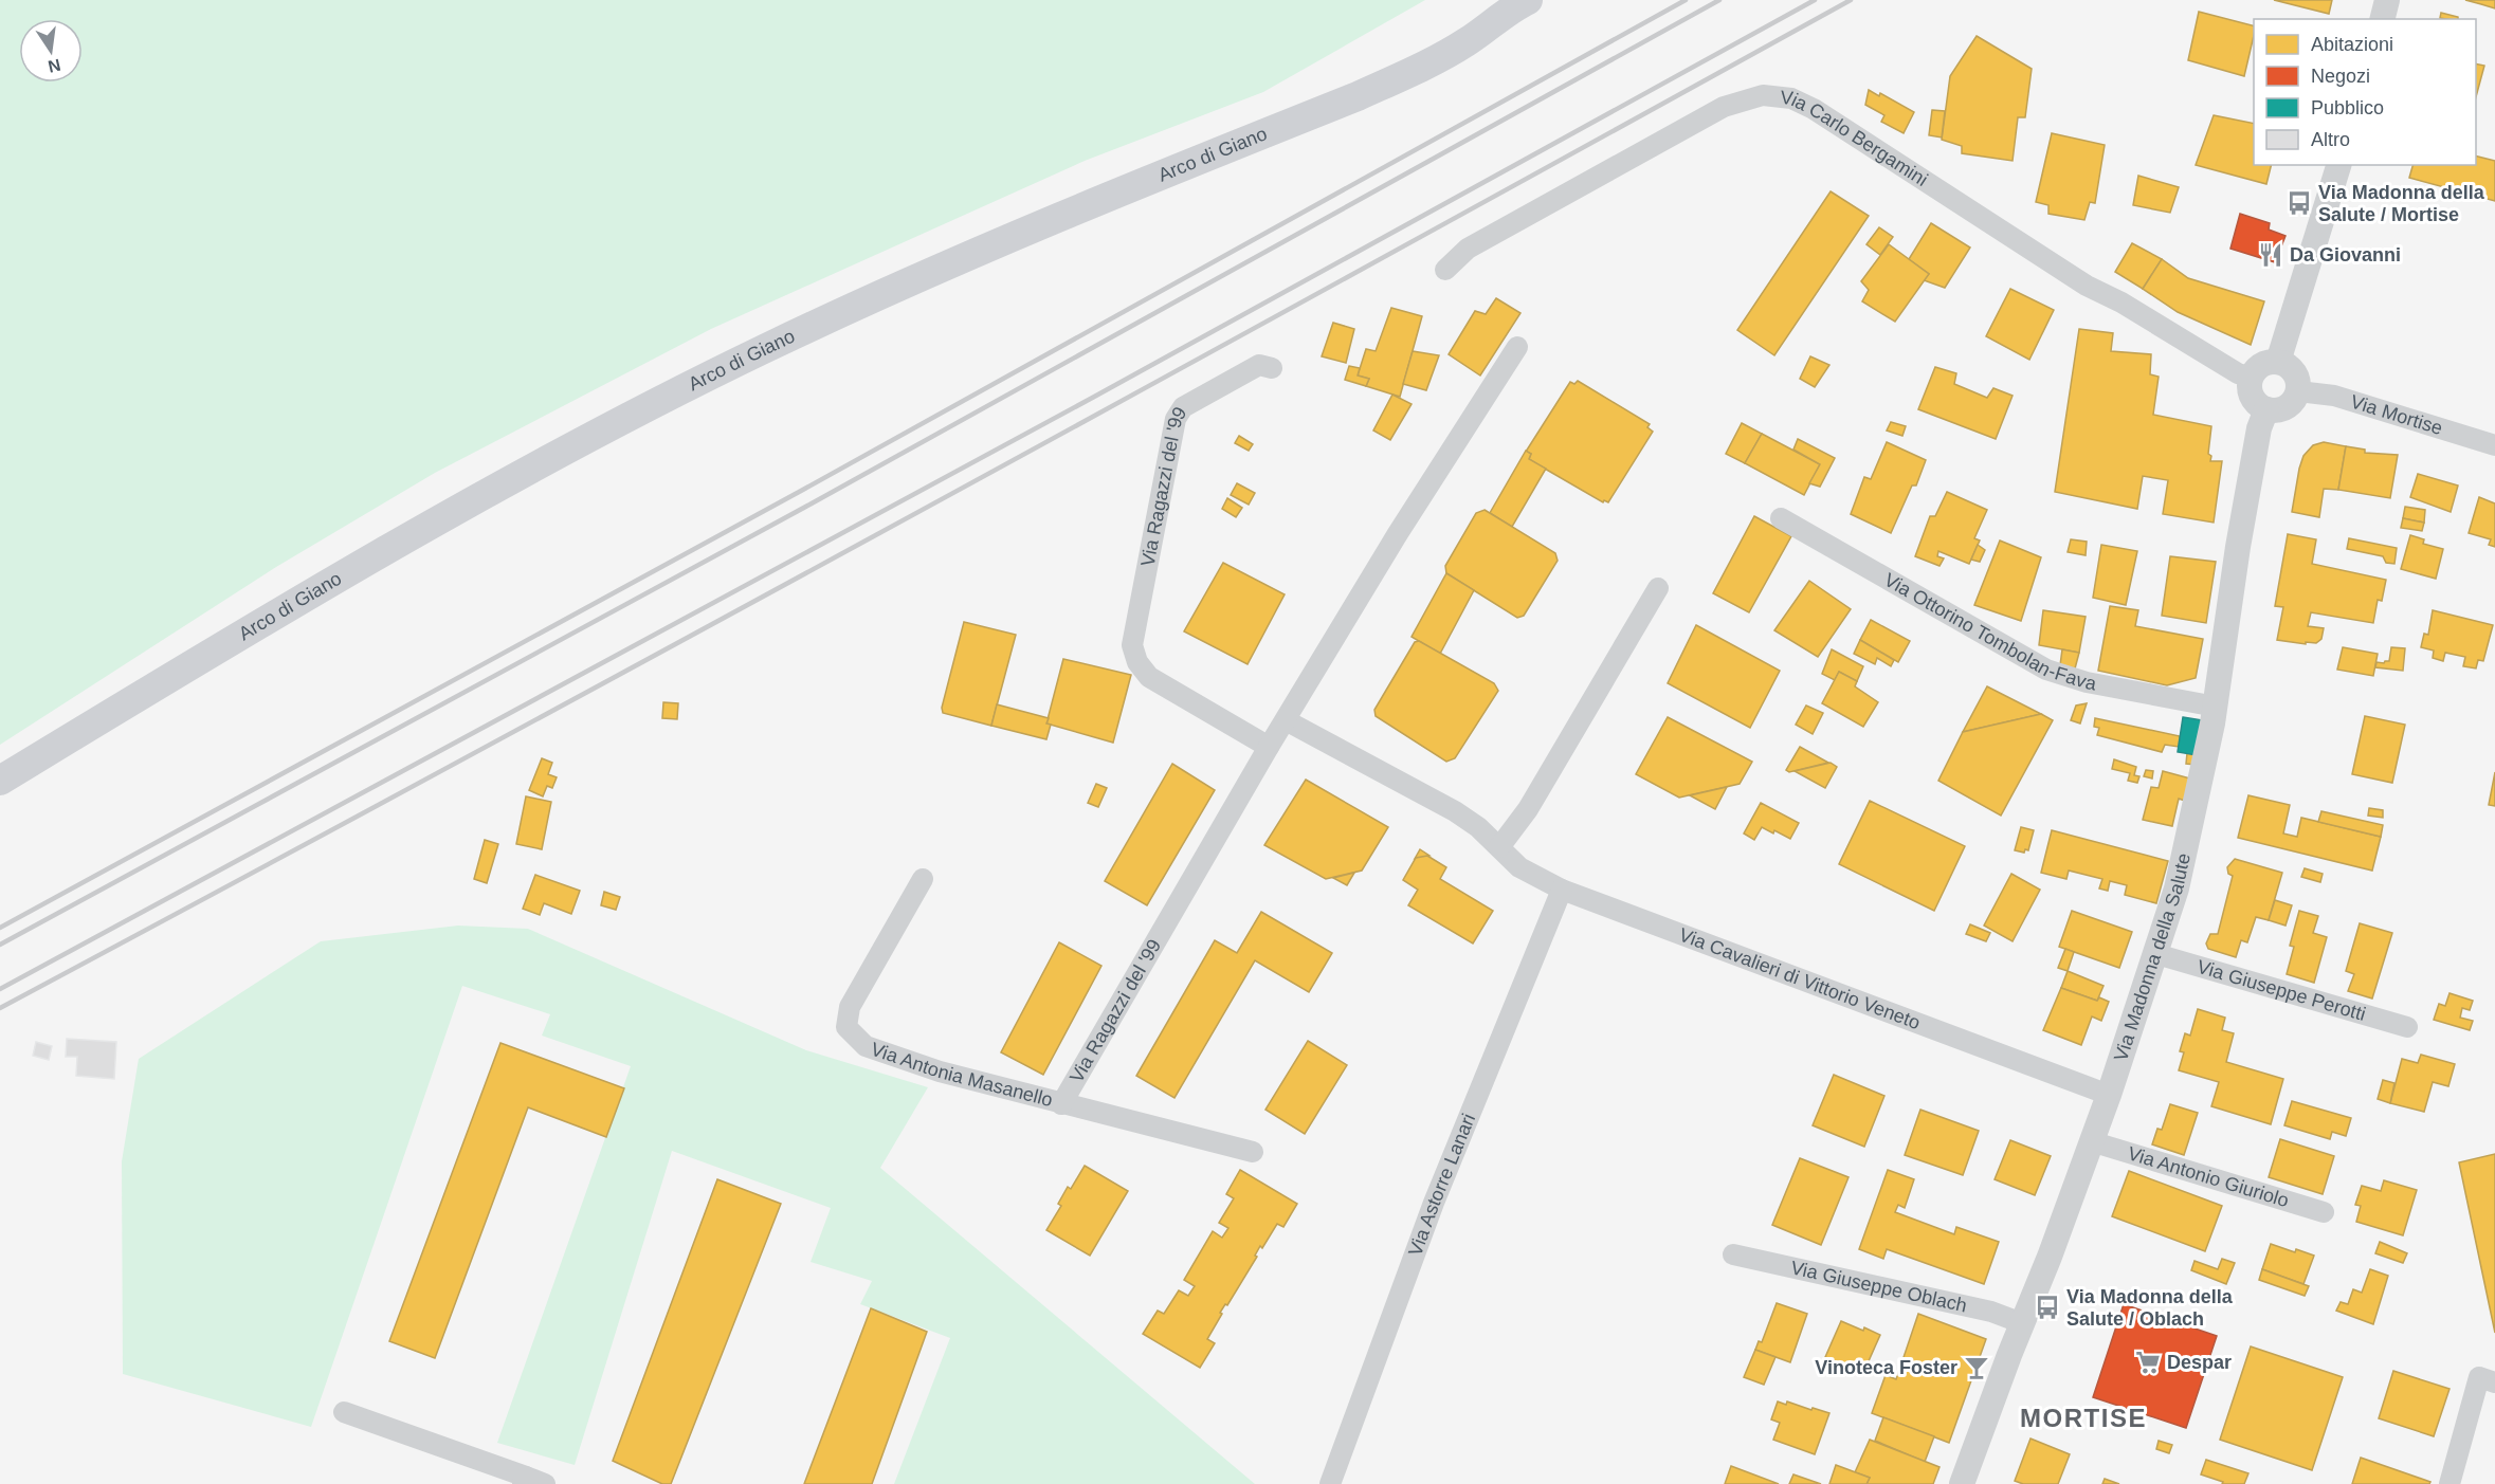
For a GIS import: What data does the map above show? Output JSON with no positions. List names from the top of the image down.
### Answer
{
  "streets": {
    "main road": ["Arco di Giano"],
    "street": [
      "Via Carlo Bergamini",
      "Via Mortise",
      "Via Ragazzi del '99",
      "Via Ottorino Tombolan-Fava",
      "Via Madonna della Salute",
      "Via Cavalieri di Vittorio Veneto",
      "Via Giuseppe Perotti",
      "Via Antonia Masanello",
      "Via Antonio Giuriolo",
      "Via Astorre Lanari",
      "Via Giuseppe Oblach"
    ]
  },
  "crossings": [
    ["Via Carlo Bergamini", "Via Mortise"],
    ["Via Carlo Bergamini", "Via Madonna della Salute"],
    ["Via Mortise", "Via Madonna della Salute"],
    ["Via Ragazzi del '99", "Via Cavalieri di Vittorio Veneto"],
    ["Via Ragazzi del '99", "Via Antonia Masanello"],
    ["Via Ottorino Tombolan-Fava", "Via Madonna della Salute"],
    ["Via Madonna della Salute", "Via Cavalieri di Vittorio Veneto"],
    ["Via Madonna della Salute", "Via Giuseppe Perotti"],
    ["Via Madonna della Salute", "Via Antonio Giuriolo"],
    ["Via Madonna della Salute", "Via Giuseppe Oblach"],
    ["Via Cavalieri di Vittorio Veneto", "Via Astorre Lanari"]
  ],
  "districts": ["MORTISE"],
  "places": {
    "bus stop": ["Via Madonna della Salute / Mortise", "Via Madonna della Salute / Oblach"],
    "restaurant": ["Da Giovanni"],
    "supermarket": ["Despar"],
    "bar": ["Vinoteca Foster"]
  },
  "legend": [
    "Abitazioni",
    "Negozi",
    "Pubblico",
    "Altro"
  ],
  "north": "bottom"
}
